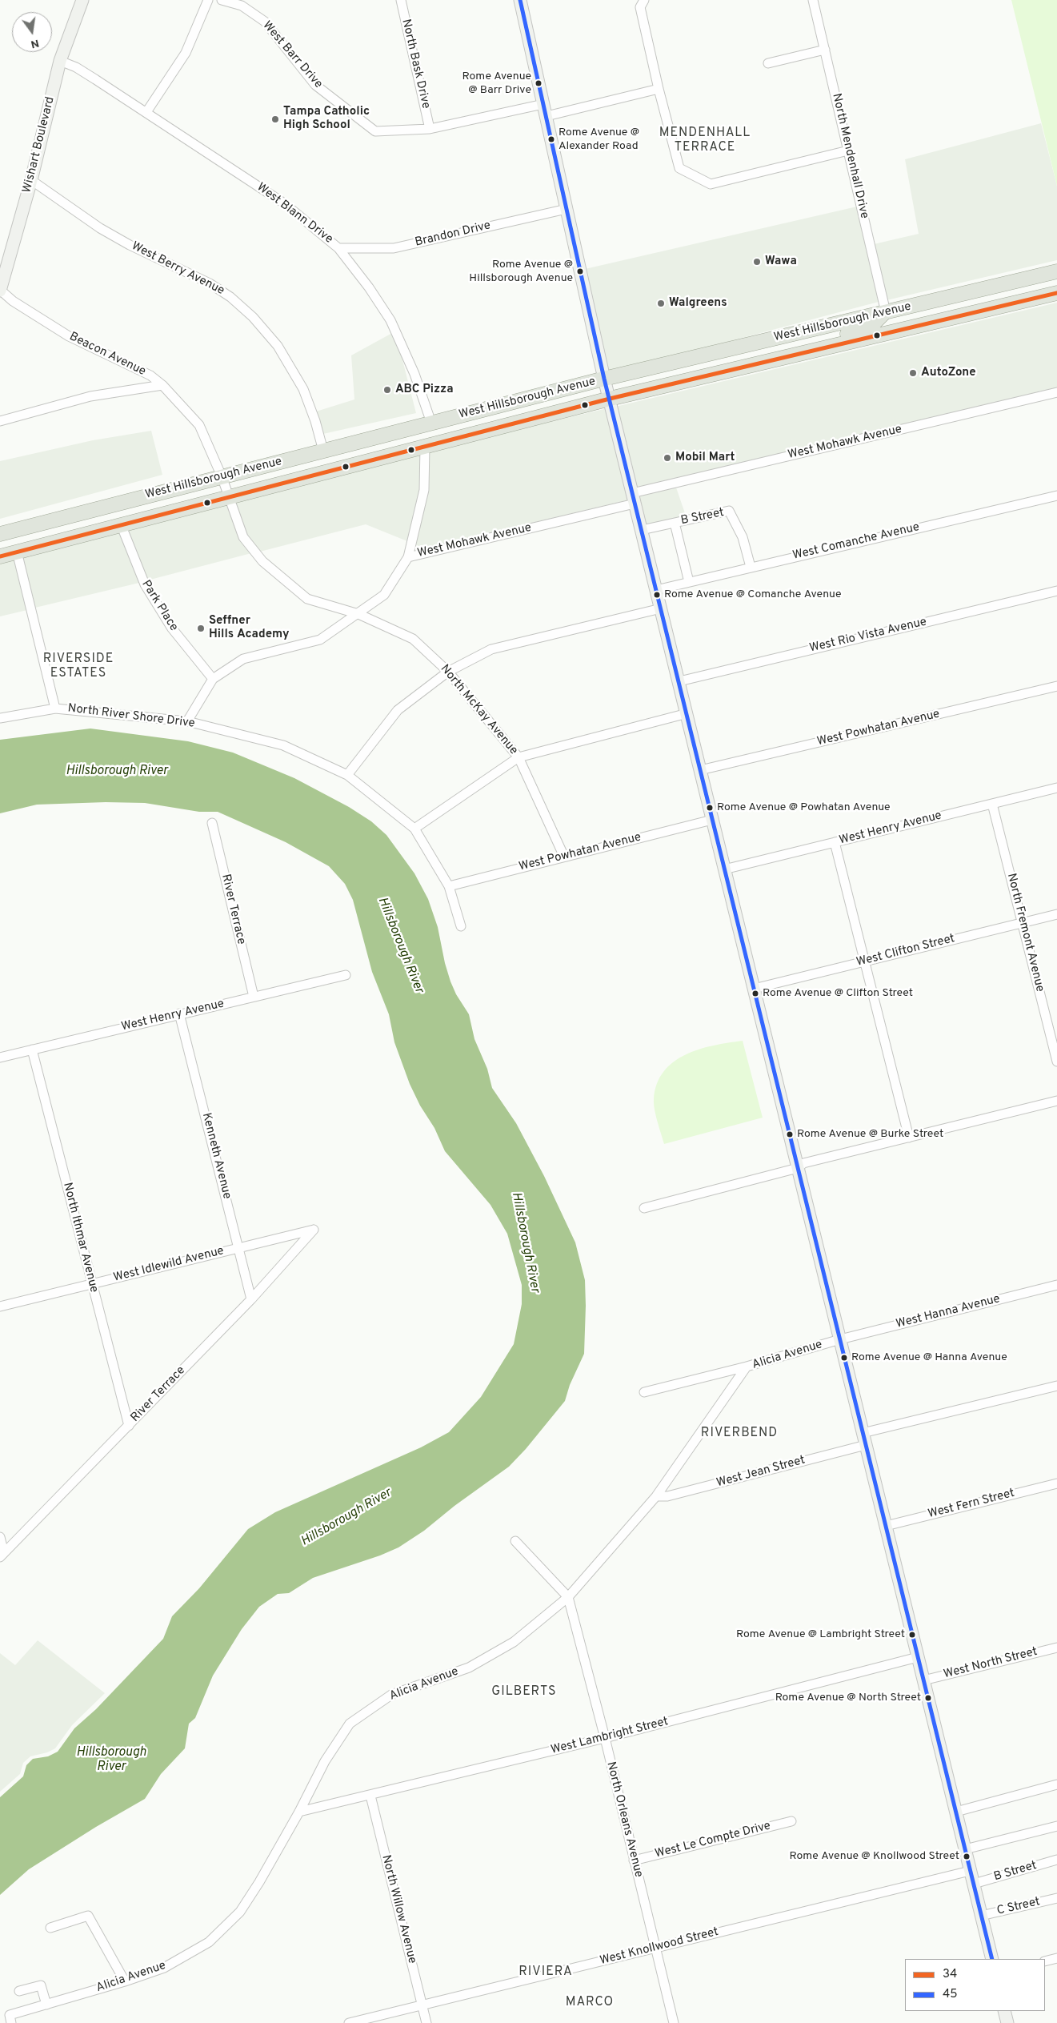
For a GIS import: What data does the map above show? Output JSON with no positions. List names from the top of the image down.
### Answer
{
  "streets": {
    "main road": ["West Hillsborough Avenue"],
    "street": [
      "West Barr Drive",
      "North Bask Drive",
      "Wishart Boulevard",
      "North Mendenhall Drive",
      "West Blann Drive",
      "Brandon Drive",
      "West Berry Avenue",
      "Beacon Avenue",
      "West Mohawk Avenue",
      "B Street",
      "West Comanche Avenue",
      "Park Place",
      "West Rio Vista Avenue",
      "North McKay Avenue",
      "North River Shore Drive",
      "West Powhatan Avenue",
      "West Henry Avenue",
      "River Terrace",
      "North Fremont Avenue",
      "West Clifton Street",
      "Kenneth Avenue",
      "North Ithmar Avenue",
      "West Idlewild Avenue",
      "West Hanna Avenue",
      "Alicia Avenue",
      "West Jean Street",
      "West Fern Street",
      "West North Street",
      "West Lambright Street",
      "North Orleans Avenue",
      "West Le Compte Drive",
      "C Street",
      "North Willow Avenue",
      "West Knollwood Street"
    ]
  },
  "crossings": [
    ["West Barr Drive", "North Bask Drive"],
    ["Wishart Boulevard", "West Blann Drive"],
    ["Wishart Boulevard", "West Berry Avenue"],
    ["Wishart Boulevard", "Beacon Avenue"],
    ["North Mendenhall Drive", "West Hillsborough Avenue"],
    ["West Blann Drive", "Brandon Drive"],
    ["West Blann Drive", "West Hillsborough Avenue"],
    ["West Berry Avenue", "West Hillsborough Avenue"],
    ["West Hillsborough Avenue", "Beacon Avenue"],
    ["West Hillsborough Avenue", "Park Place"],
    ["West Hillsborough Avenue", "North McKay Avenue"],
    ["Beacon Avenue", "North McKay Avenue"],
    ["West Mohawk Avenue", "Park Place"],
    ["West Mohawk Avenue", "North McKay Avenue"],
    ["West Mohawk Avenue", "North River Shore Drive"],
    ["B Street", "West Comanche Avenue"],
    ["North McKay Avenue", "West Powhatan Avenue"],
    ["North River Shore Drive", "West Powhatan Avenue"],
    ["West Henry Avenue", "River Terrace"],
    ["West Henry Avenue", "North Fremont Avenue"],
    ["West Henry Avenue", "Kenneth Avenue"],
    ["West Henry Avenue", "North Ithmar Avenue"],
    ["River Terrace", "Kenneth Avenue"],
    ["River Terrace", "North Ithmar Avenue"],
    ["River Terrace", "West Idlewild Avenue"],
    ["North Fremont Avenue", "West Clifton Street"],
    ["Kenneth Avenue", "West Idlewild Avenue"],
    ["North Ithmar Avenue", "West Idlewild Avenue"],
    ["West Hanna Avenue", "Alicia Avenue"],
    ["Alicia Avenue", "West Jean Street"],
    ["Alicia Avenue", "West Lambright Street"],
    ["Alicia Avenue", "North Orleans Avenue"],
    ["West Lambright Street", "North Orleans Avenue"],
    ["West Lambright Street", "North Willow Avenue"],
    ["North Orleans Avenue", "West Le Compte Drive"],
    ["North Orleans Avenue", "West Knollwood Street"],
    ["North Willow Avenue", "West Knollwood Street"]
  ],
  "districts": [
    "MENDENHALL TERRACE",
    "RIVERSIDE ESTATES",
    "RIVERBEND",
    "GILBERTS",
    "RIVIERA",
    "MARCO"
  ],
  "water": ["Hillsborough River"],
  "places": [
    "Rome Avenue @ Barr Drive",
    "Tampa Catholic High School",
    "Rome Avenue @ Alexander Road",
    "Wawa",
    "Rome Avenue @ Hillsborough Avenue",
    "Walgreens",
    "AutoZone",
    "ABC Pizza",
    "Mobil Mart",
    "Rome Avenue @ Comanche Avenue",
    "Seffner Hills Academy",
    "Rome Avenue @ Powhatan Avenue",
    "Rome Avenue @ Clifton Street",
    "Rome Avenue @ Burke Street",
    "Rome Avenue @ Hanna Avenue",
    "Rome Avenue @ Lambright Street",
    "Rome Avenue @ North Street",
    "Rome Avenue @ Knollwood Street"
  ],
  "lines": ["transit line 45", "transit line 34"],
  "legend": ["34", "45"],
  "north": "bottom"
}
